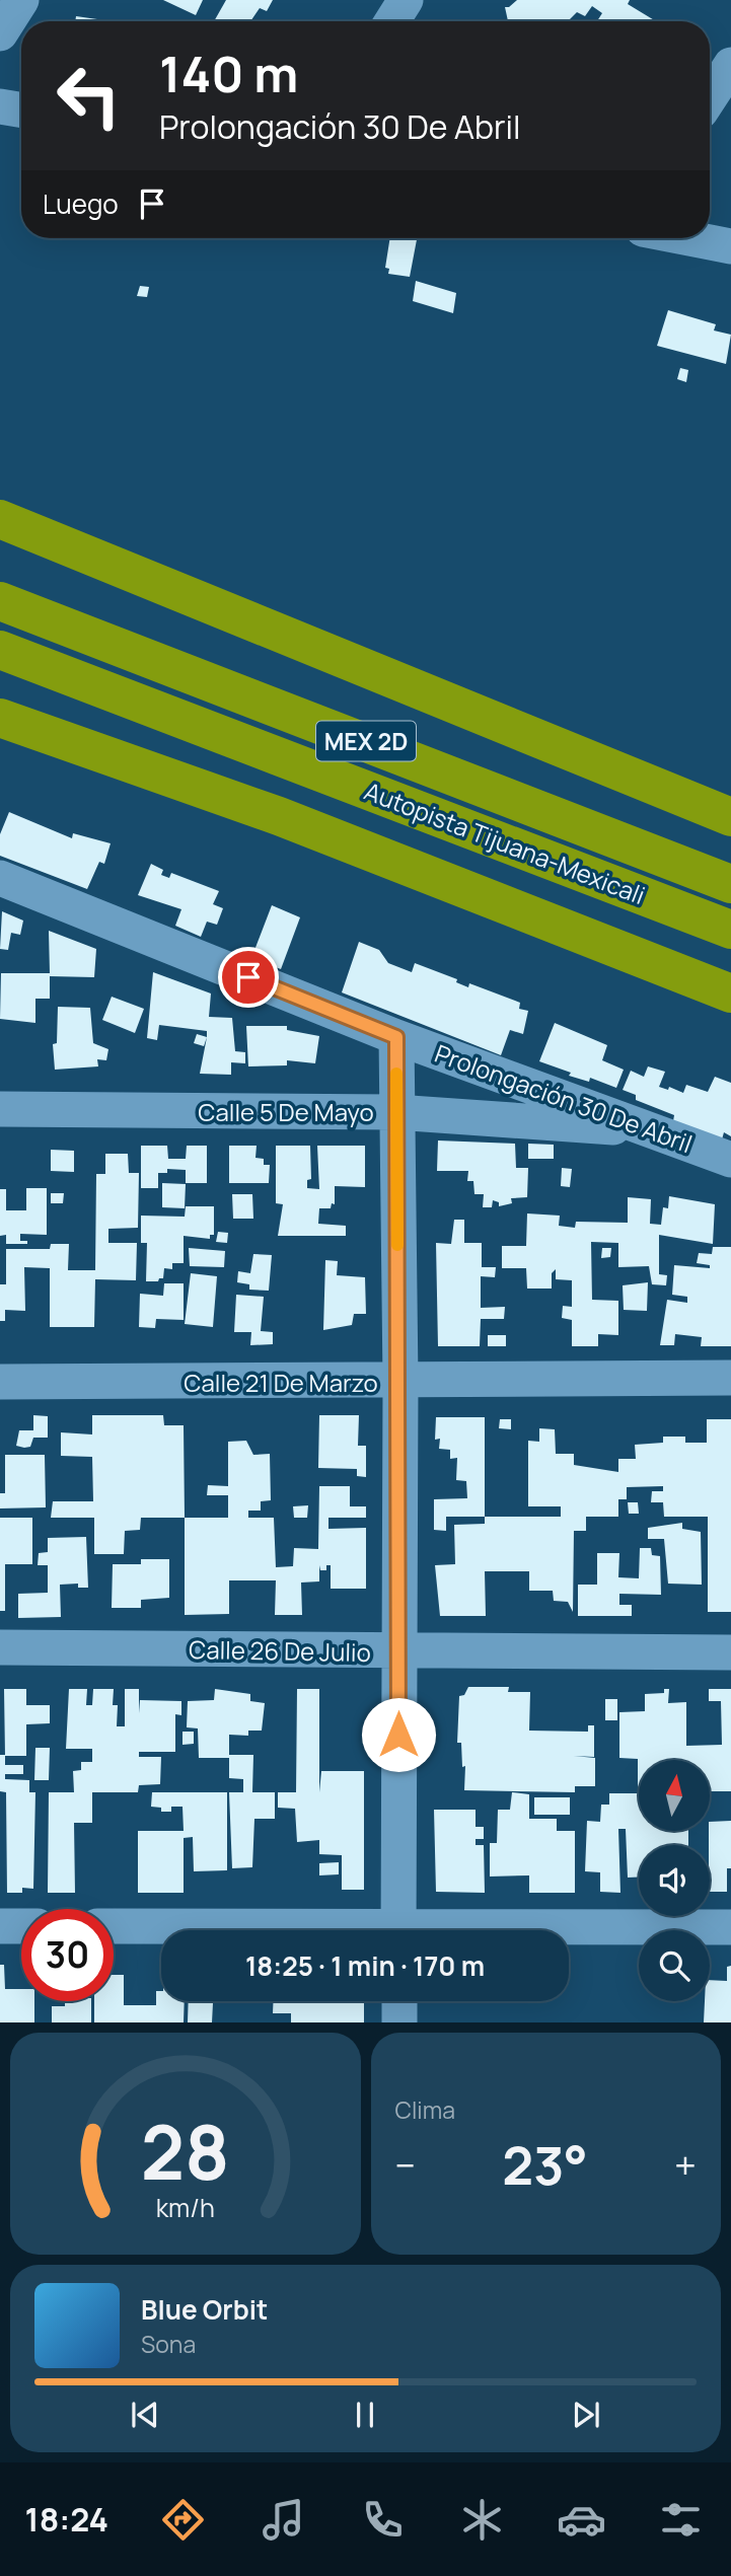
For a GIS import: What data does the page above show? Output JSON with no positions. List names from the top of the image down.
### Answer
{
  "streets": {
    "highway": ["MEX 2D", "Autopista Tijuana-Mexicali"],
    "street": [
      "Prolongación 30 De Abril",
      "Calle 5 De Mayo",
      "Calle 21 De Marzo",
      "Calle 26 De Julio"
    ]
  },
  "crossings": [
    ["Prolongación 30 De Abril", "Calle 5 De Mayo"]
  ],
  "north": "top",
  "page": {
    "turn": ["140 m", "Prolongación 30 De Abril"],
    "then": "Luego",
    "limit": "30",
    "trip": "18:25 · 1 min · 170 m",
    "tile": "Clima",
    "heat": ["−", "23°", "+"],
    "song": ["Blue Orbit", "Sona"],
    "tabs": "18:24",
    "gauge": ["28", "km/h"]
  }
}
